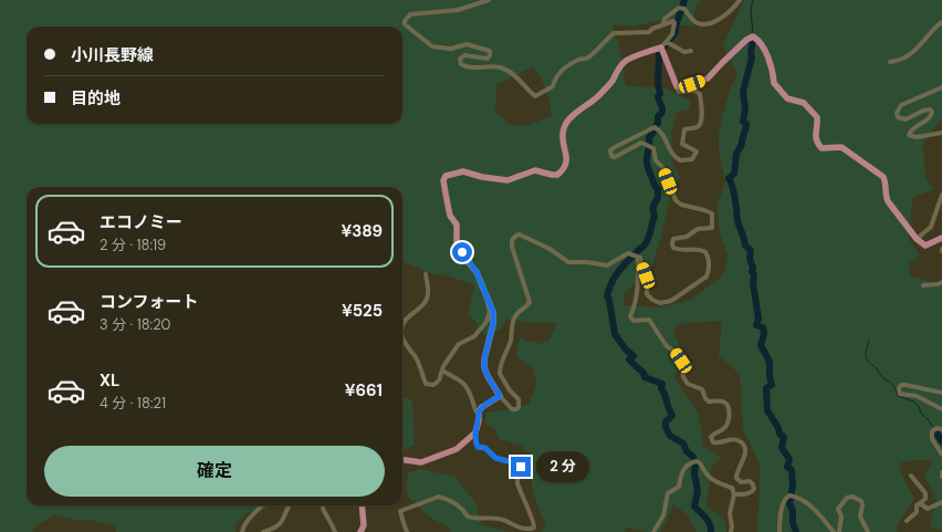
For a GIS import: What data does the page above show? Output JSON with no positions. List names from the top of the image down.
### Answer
{
  "page": {
    "banner": ["小川長野線", "目的地"],
    "list": [
      {
        "name": "エコノミー",
        "note": "2 分 · 18:19",
        "value": "¥389"
      },
      {
        "name": "コンフォート",
        "note": "3 分 · 18:20",
        "value": "¥525"
      },
      {
        "name": "XL",
        "note": "4 分 · 18:21",
        "value": "¥661"
      }
    ],
    "buttons": "確定",
    "bubble": "2 分"
  }
}
